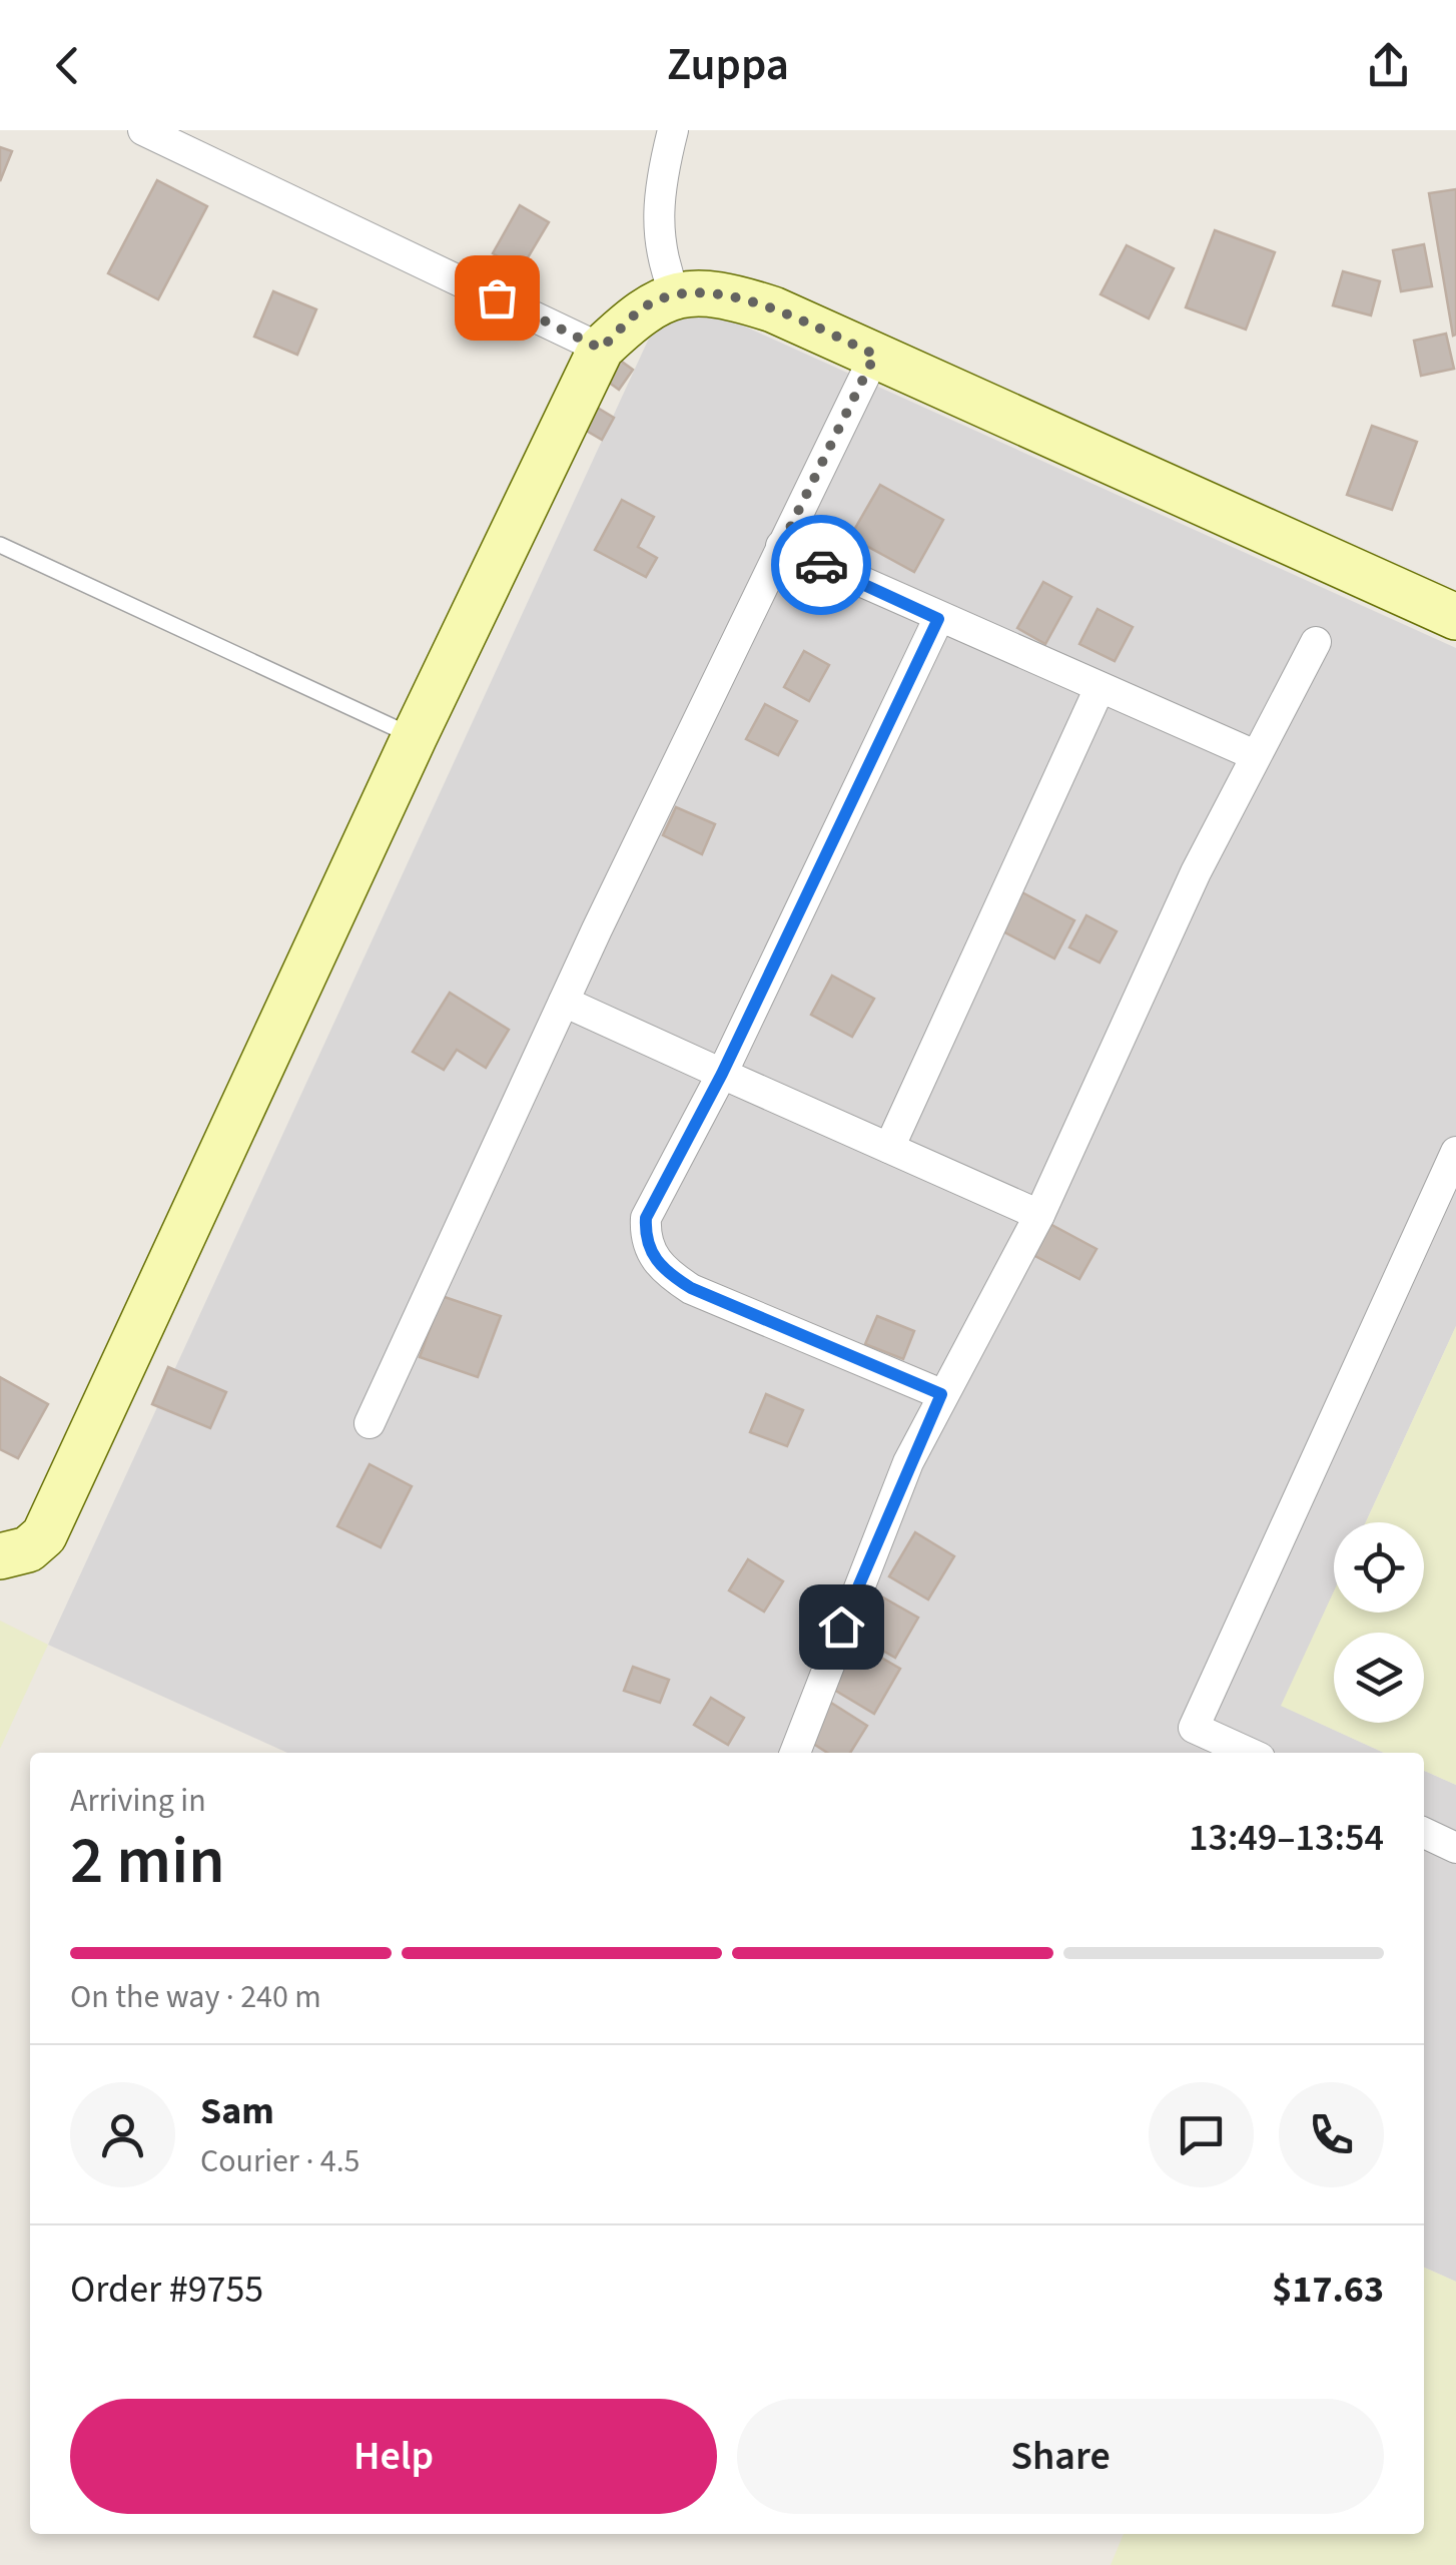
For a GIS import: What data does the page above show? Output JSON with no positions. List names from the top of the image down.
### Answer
{
  "page": {
    "header": "Zuppa",
    "heading": ["2 min", "Arriving in", "13:49–13:54"],
    "panel": [
      "Sam",
      "Courier · 4.5",
      "Order #9755",
      "$17.63"
    ],
    "bar": "On the way · 240 m",
    "buttons": ["Help", "Share"]
  }
}
